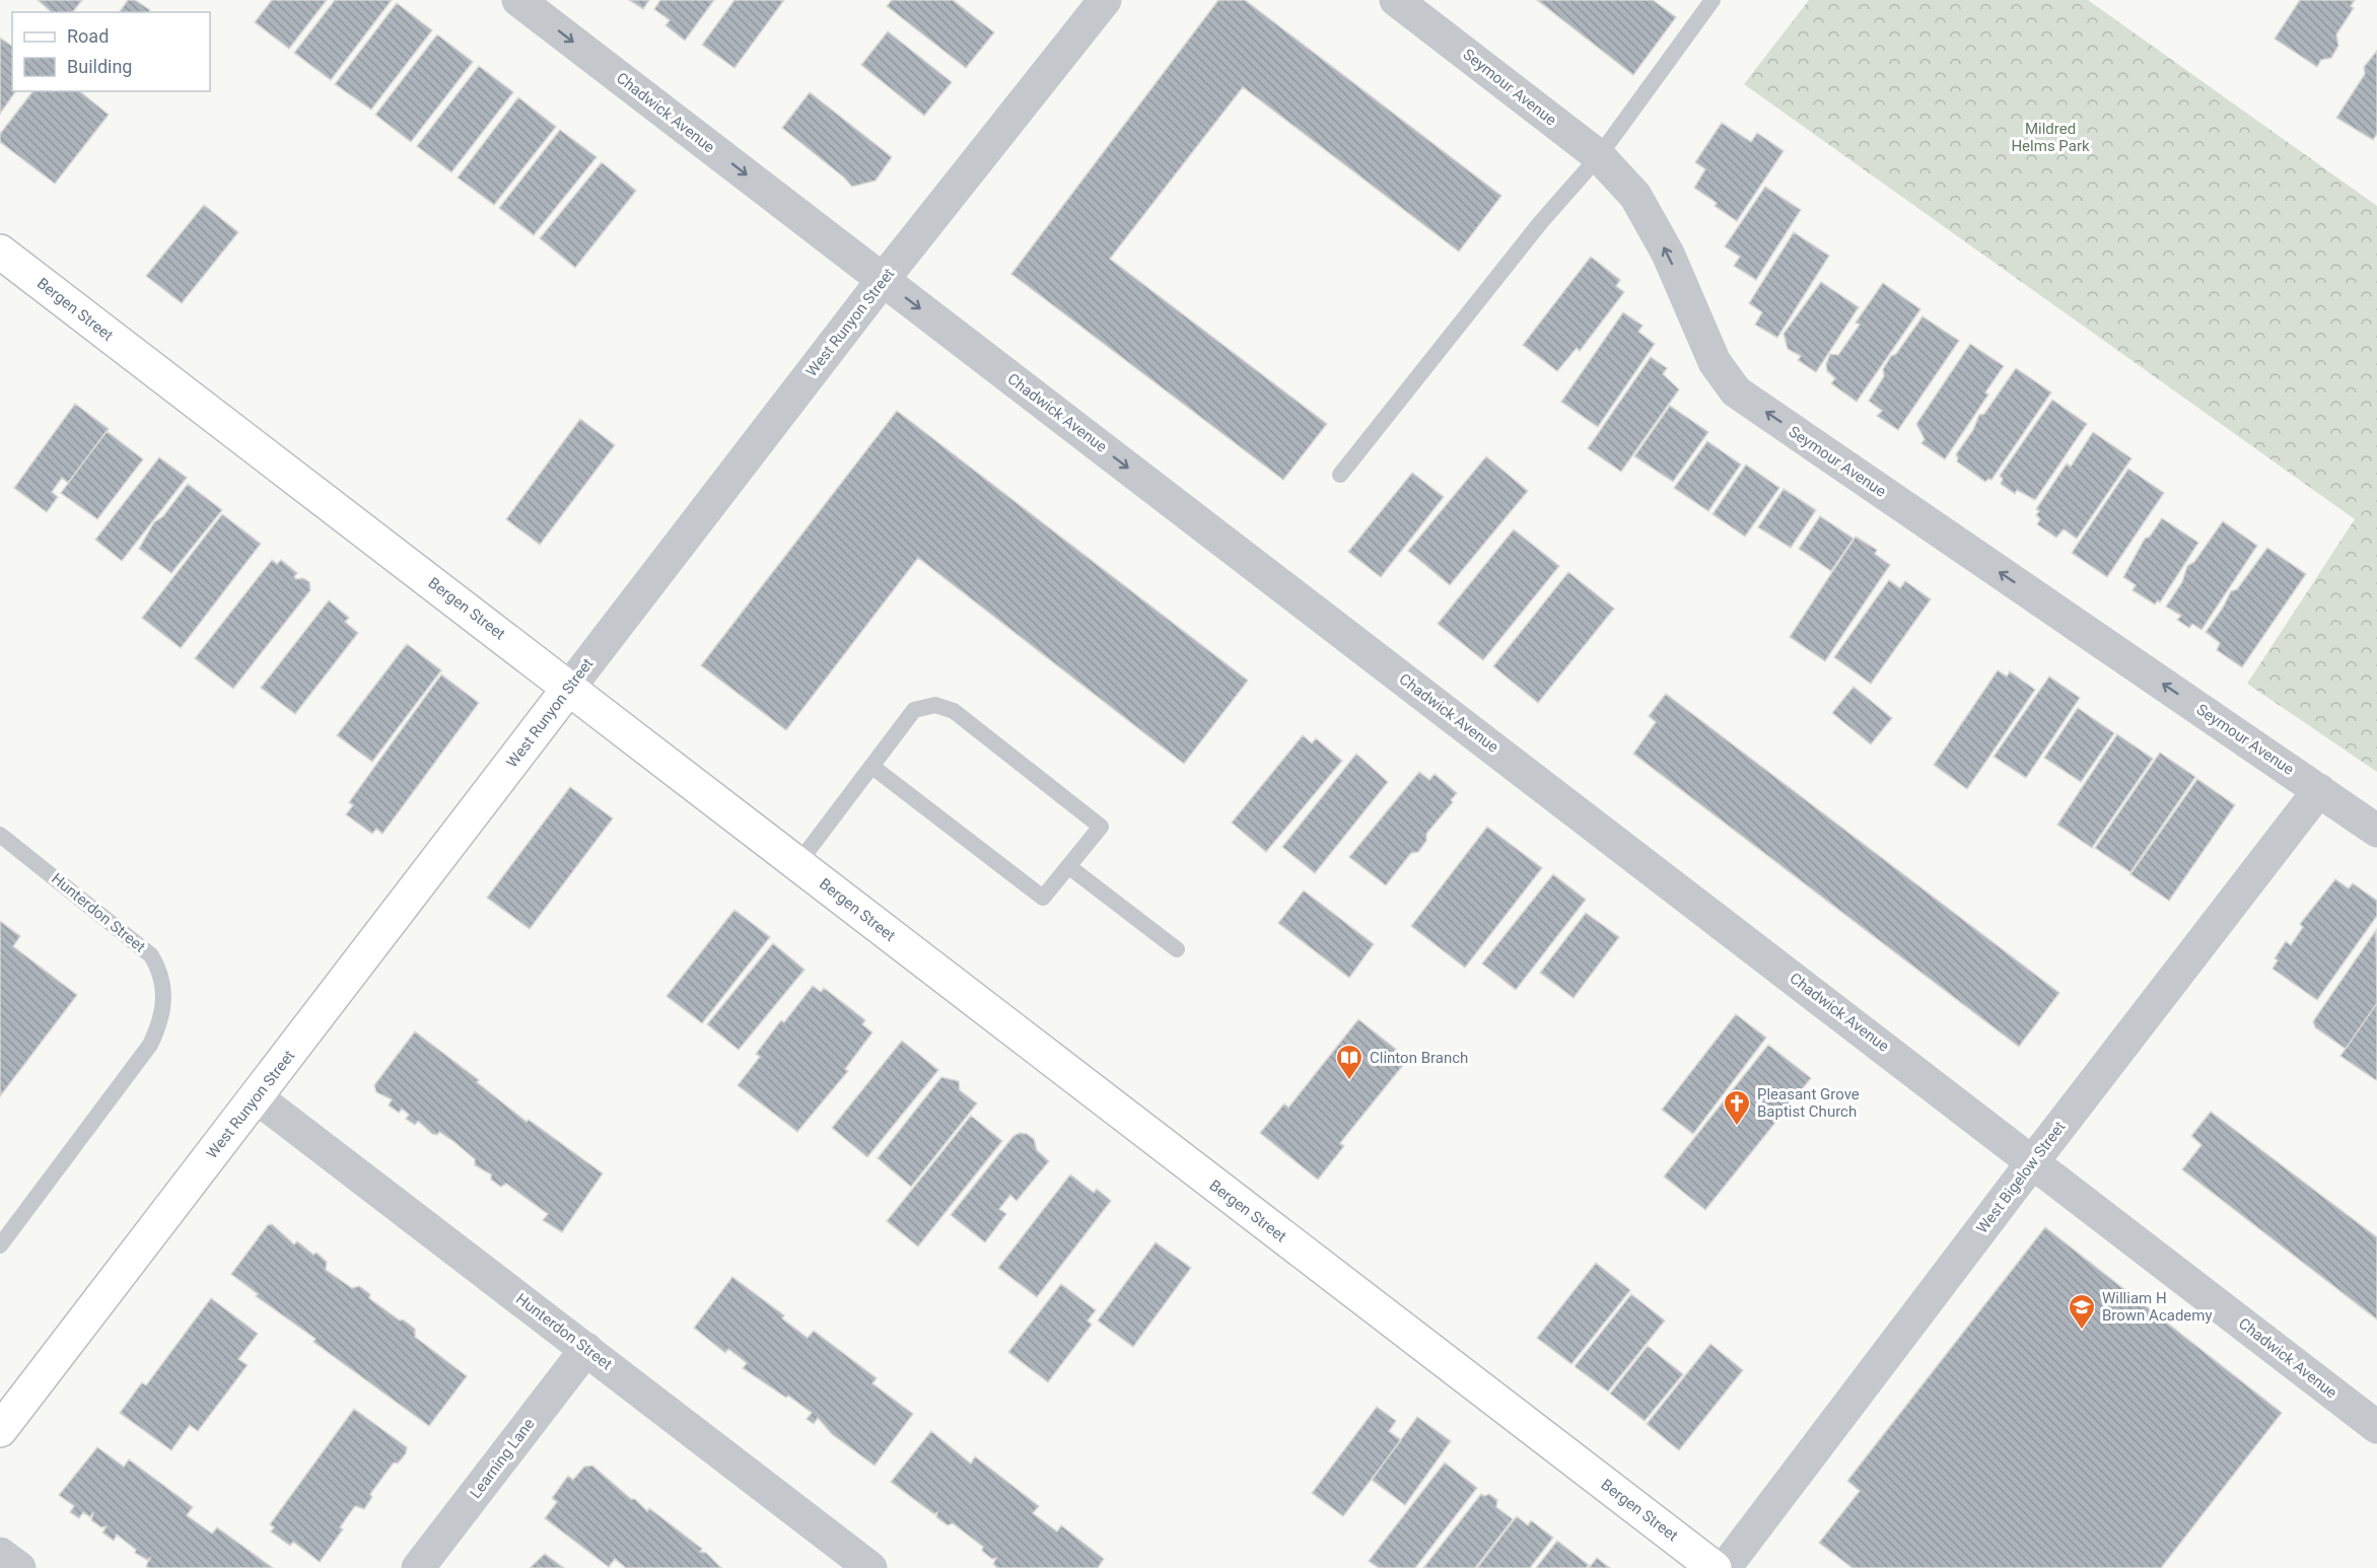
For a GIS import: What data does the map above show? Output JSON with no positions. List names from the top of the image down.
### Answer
{
  "streets": {
    "main road": ["Bergen Street", "West Runyon Street"],
    "street": [
      "Seymour Avenue",
      "Chadwick Avenue",
      "Hunterdon Street",
      "West Bigelow Street",
      "Learning Lane"
    ]
  },
  "crossings": [
    ["Seymour Avenue", "West Bigelow Street"],
    ["Chadwick Avenue", "West Runyon Street"],
    ["Chadwick Avenue", "West Bigelow Street"],
    ["Bergen Street", "West Runyon Street"],
    ["West Runyon Street", "Hunterdon Street"],
    ["Hunterdon Street", "Learning Lane"]
  ],
  "one_way": ["Seymour Avenue", "Chadwick Avenue"],
  "parks": ["Mildred Helms Park"],
  "places": {
    "library": ["Clinton Branch"],
    "church": ["Pleasant Grove Baptist Church"],
    "school or university": ["William H Brown Academy"]
  },
  "legend": ["Road", "Building"]
}
